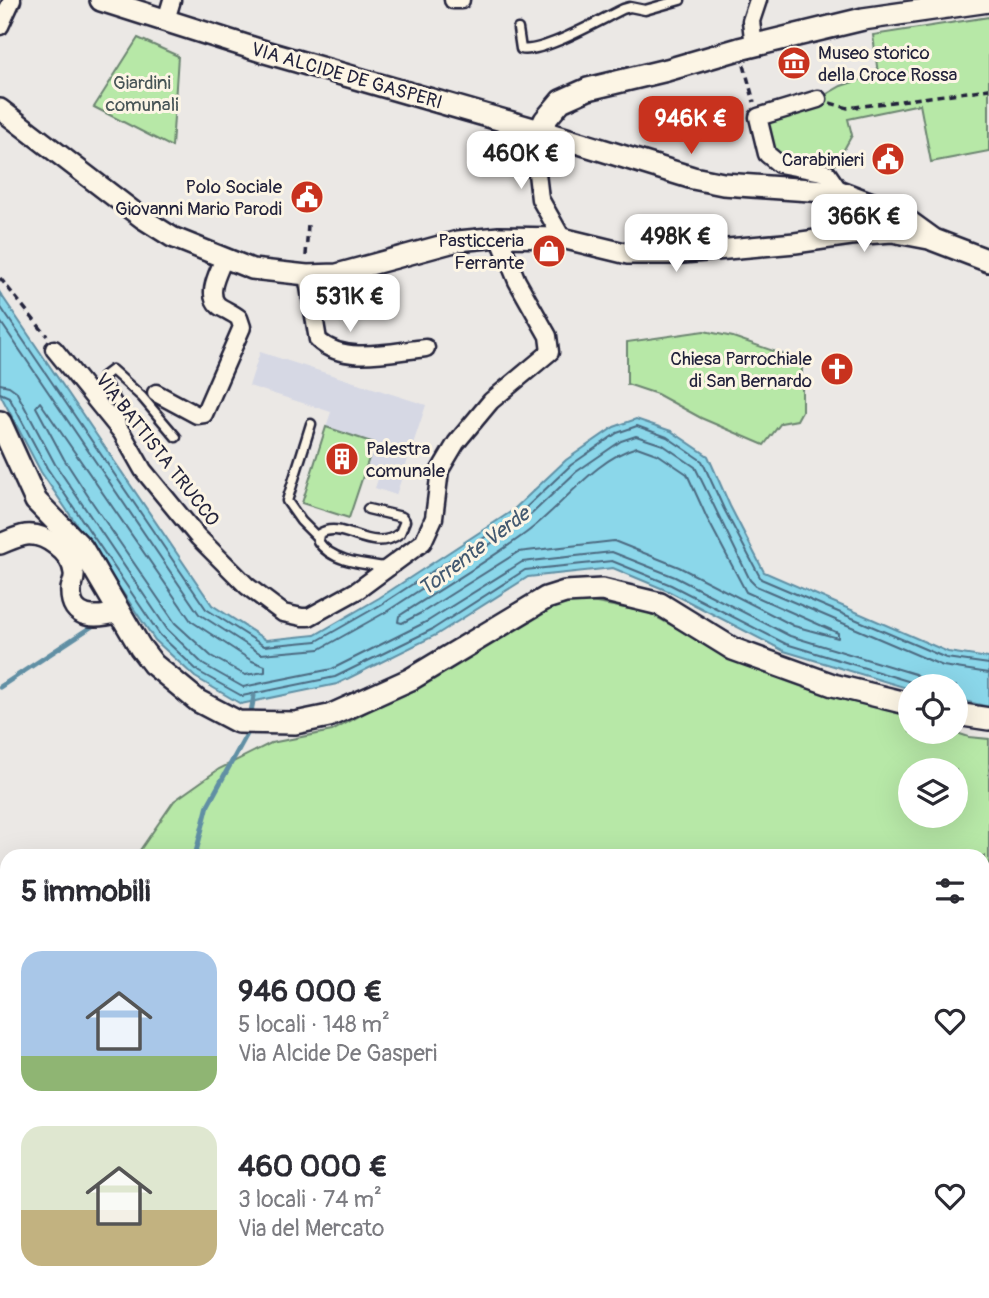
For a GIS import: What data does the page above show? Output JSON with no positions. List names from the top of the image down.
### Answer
{
  "streets": {
    "main road": ["VIA ALCIDE DE GASPERI"],
    "street": ["VIA BATTISTA TRUCCO"]
  },
  "water": ["Torrente Verde"],
  "parks": ["Giardini comunali"],
  "places": {
    "museum": ["Museo storico della Croce Rossa"],
    "public building": ["Carabinieri", "Polo Sociale Giovanni Mario Parodi"],
    "shop": ["Pasticceria Ferrante"],
    "church": ["Chiesa Parrochiale di San Bernardo"],
    "building": ["Palestra comunale"]
  },
  "page": {
    "price": [
      "946K €",
      "460K €",
      "366K €",
      "498K €",
      "531K €"
    ],
    "heading": "5 immobili",
    "list": [
      {
        "name": "946 000 €",
        "note": "5 locali · 148 m² · Via Alcide De Gasperi"
      },
      {
        "name": "460 000 €",
        "note": "3 locali · 74 m² · Via del Mercato"
      }
    ]
  }
}
